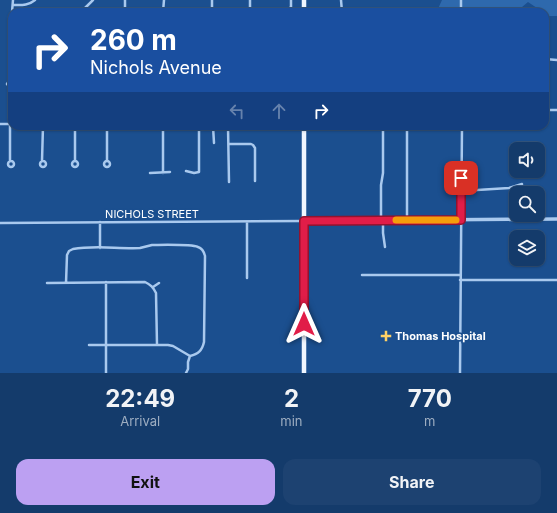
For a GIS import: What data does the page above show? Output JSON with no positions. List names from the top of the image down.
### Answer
{
  "streets": {
    "street": ["NICHOLS STREET"]
  },
  "places": {
    "health": ["Thomas Hospital"]
  },
  "page": {
    "turn": ["260 m", "Nichols Avenue"],
    "eta": [
      "22:49",
      "Arrival",
      "2",
      "min",
      "770",
      "m"
    ],
    "buttons": ["Exit", "Share"]
  }
}
